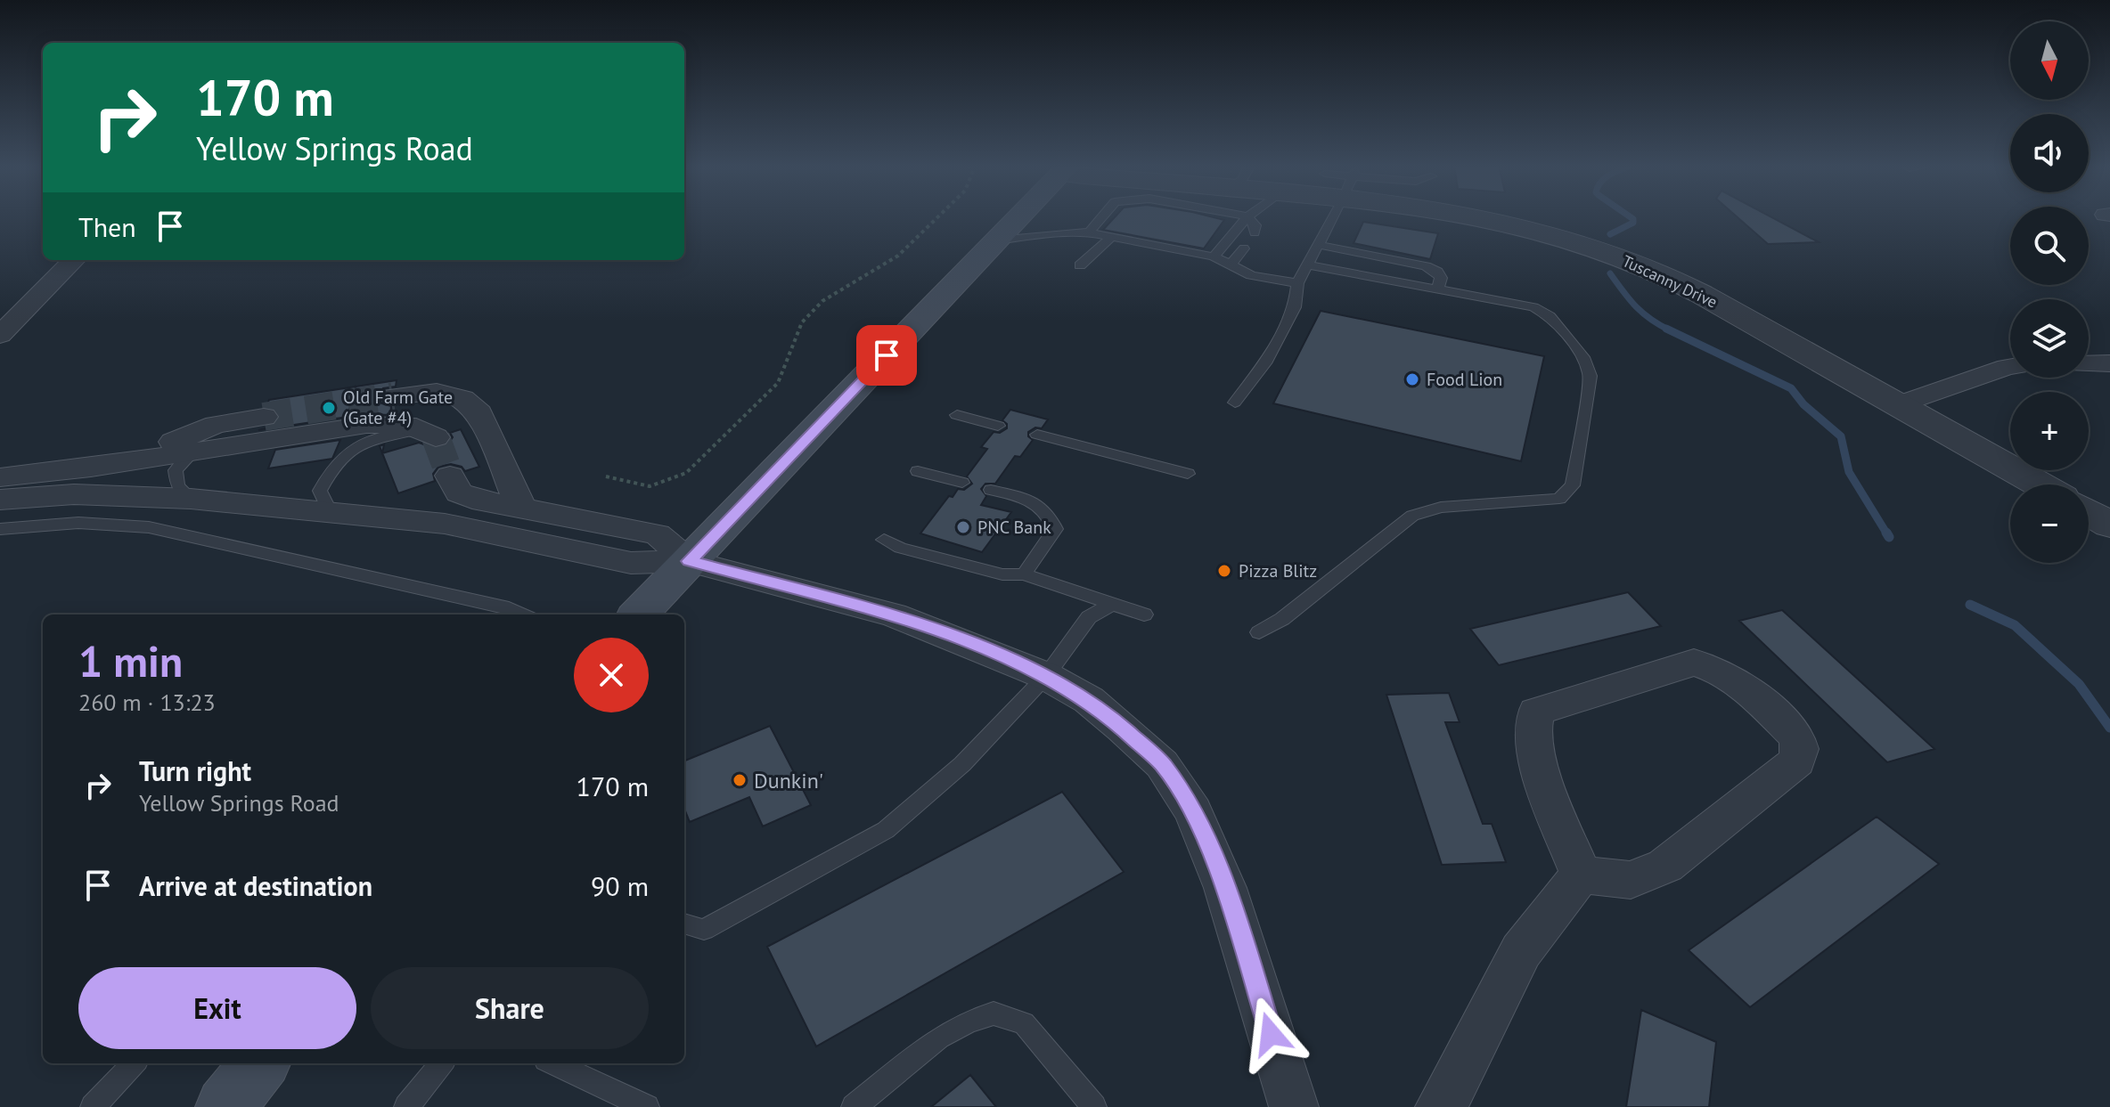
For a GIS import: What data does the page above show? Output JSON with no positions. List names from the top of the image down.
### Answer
{
  "streets": {
    "street": ["Tuscanny Drive"]
  },
  "places": [
    "Food Lion",
    "Old Farm Gate (Gate #4)",
    "PNC Bank",
    "Pizza Blitz",
    "Dunkin'"
  ],
  "north": "bottom",
  "page": {
    "map_buttons": ["+", "−"],
    "turn": ["170 m", "Yellow Springs Road"],
    "then": "Then",
    "heading": ["1 min", "260 m · 13:23"],
    "list": [
      {
        "name": "Turn right",
        "note": "Yellow Springs Road",
        "value": "170 m"
      },
      {
        "name": "Arrive at destination",
        "value": "90 m"
      }
    ],
    "buttons": ["Exit", "Share"]
  }
}
